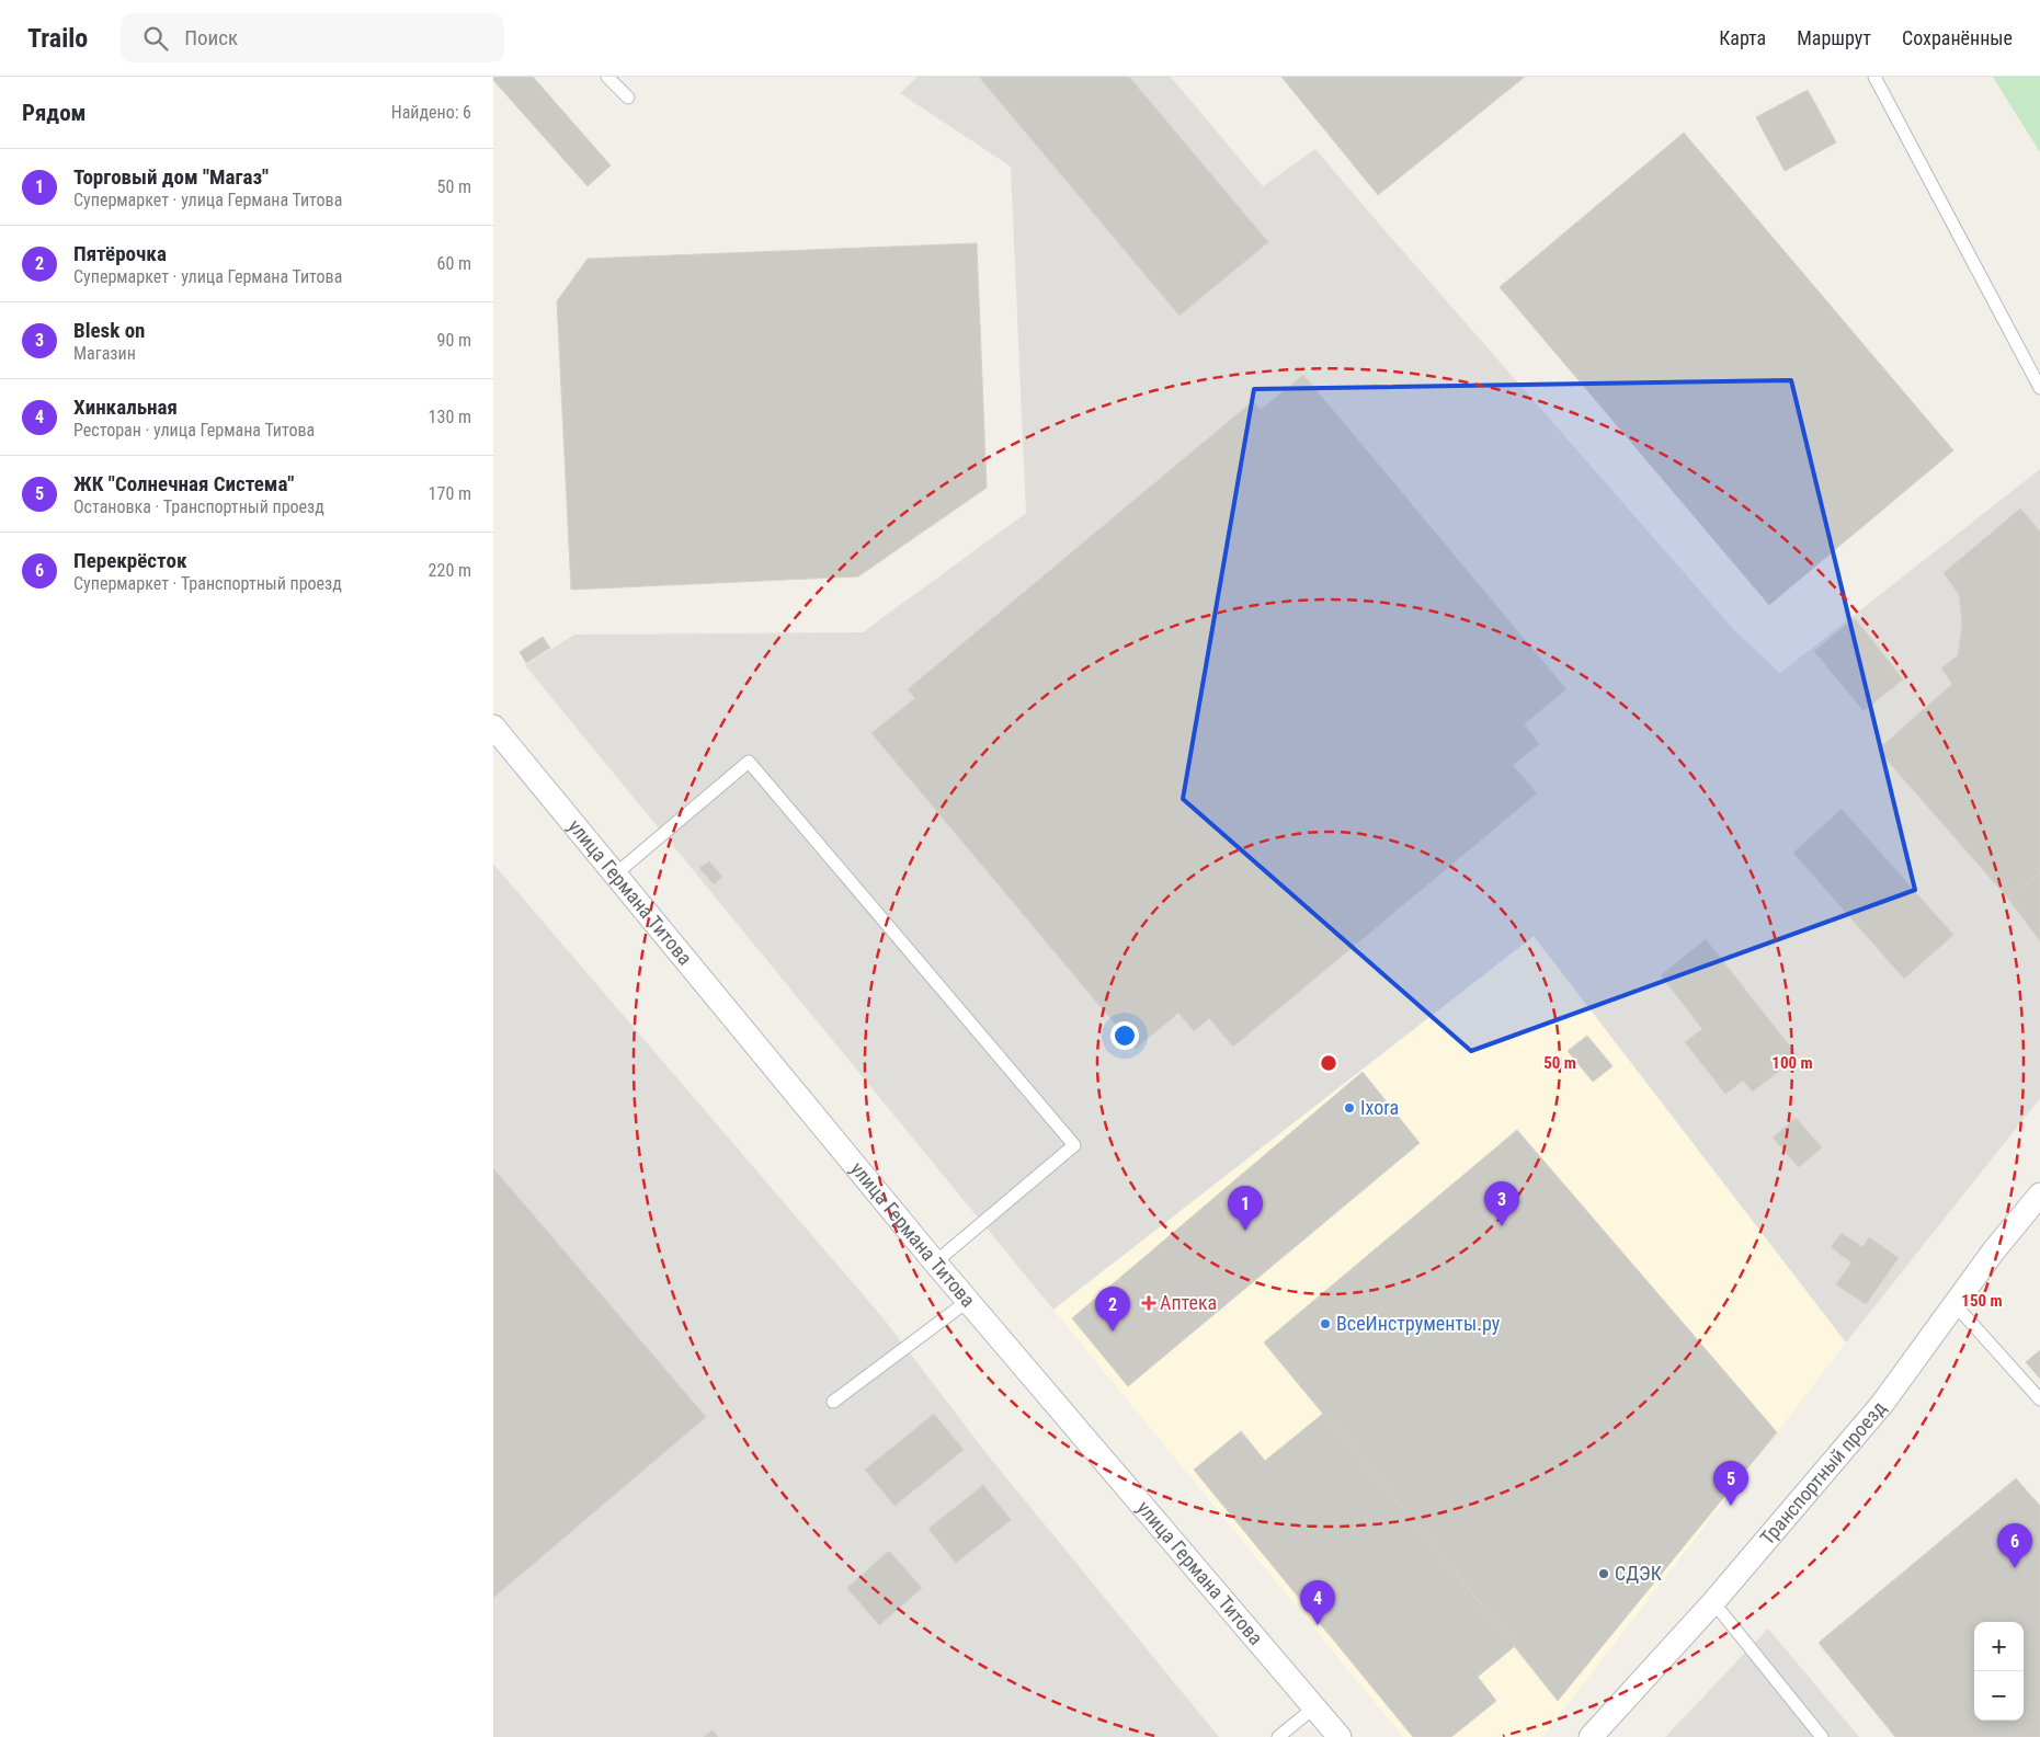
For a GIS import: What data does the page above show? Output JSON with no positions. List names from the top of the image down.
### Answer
{
  "streets": {
    "street": ["улица Германа Титова", "Транспортный проезд"]
  },
  "places": {
    "other": ["Ixora", "ВсеИнструменты.ру", "СДЭК"],
    "health": ["Аптека"]
  },
  "page": {
    "header": "Trailo",
    "search": "Поиск",
    "nav": ["Карта", "Маршрут", "Сохранённые"],
    "heading": ["Рядом", "Найдено: 6"],
    "list": [
      {
        "mark": "1",
        "name": "Торговый дом \"Магаз\"",
        "note": "Супермаркет · улица Германа Титова",
        "value": "50 m"
      },
      {
        "mark": "2",
        "name": "Пятёрочка",
        "note": "Супермаркет · улица Германа Титова",
        "value": "60 m"
      },
      {
        "mark": "3",
        "name": "Blesk on",
        "note": "Магазин",
        "value": "90 m"
      },
      {
        "mark": "4",
        "name": "Хинкальная",
        "note": "Ресторан · улица Германа Титова",
        "value": "130 m"
      },
      {
        "mark": "5",
        "name": "ЖК \"Солнечная Система\"",
        "note": "Остановка · Транспортный проезд",
        "value": "170 m"
      },
      {
        "mark": "6",
        "name": "Перекрёсток",
        "note": "Супермаркет · Транспортный проезд",
        "value": "220 m"
      }
    ],
    "pins": [
      "3",
      "1",
      "2",
      "5",
      "6",
      "4"
    ],
    "map_buttons": ["+", "−"]
  },
  "rings": ["50 m", "100 m", "150 m"]
}
